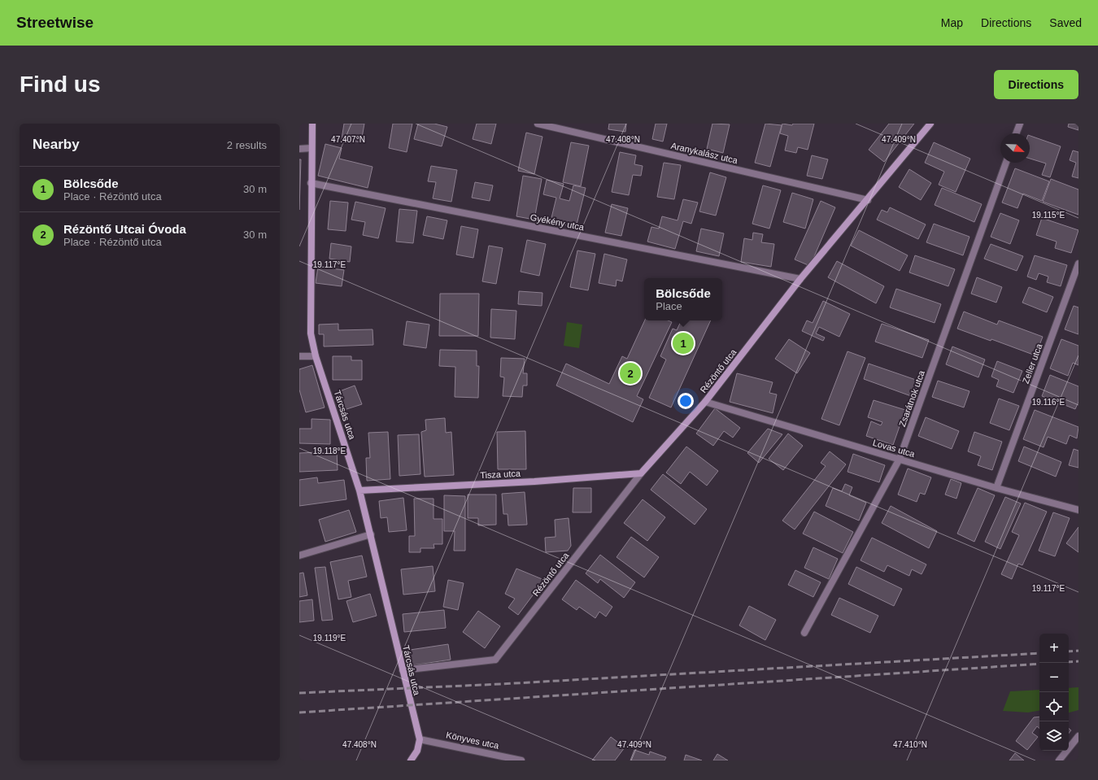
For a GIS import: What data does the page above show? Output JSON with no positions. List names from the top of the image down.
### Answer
{
  "streets": {
    "main road": ["Rézöntő utca", "Tárcsás utca", "Tisza utca"],
    "street": [
      "Aranykalász utca",
      "Gyékény utca",
      "Zeller utca",
      "Zsarátnok utca",
      "Lovas utca",
      "Könyves utca"
    ]
  },
  "crossings": [
    ["Aranykalász utca", "Rézöntő utca"],
    ["Gyékény utca", "Rézöntő utca"],
    ["Gyékény utca", "Tárcsás utca"],
    ["Zeller utca", "Lovas utca"],
    ["Rézöntő utca", "Tárcsás utca"],
    ["Rézöntő utca", "Lovas utca"],
    ["Rézöntő utca", "Tisza utca"],
    ["Zsarátnok utca", "Lovas utca"],
    ["Tárcsás utca", "Tisza utca"],
    ["Tárcsás utca", "Könyves utca"]
  ],
  "north": "bottom right",
  "page": {
    "header": "Streetwise",
    "nav": ["Map", "Directions", "Saved"],
    "buttons": "Directions",
    "title": "Find us",
    "heading": ["Nearby", "2 results"],
    "list": [
      {
        "mark": "1",
        "name": "Bölcsőde",
        "note": "Place · Rézöntő utca",
        "value": "30 m"
      },
      {
        "mark": "2",
        "name": "Rézöntő Utcai Óvoda",
        "note": "Place · Rézöntő utca",
        "value": "30 m"
      }
    ],
    "popup": ["Bölcsőde", "Place"],
    "pins": ["1", "2"],
    "map_buttons": ["+", "−"]
  },
  "coordinates": [
    "47.407°N",
    "47.408°N",
    "47.409°N",
    "19.115°E",
    "19.117°E",
    "19.116°E",
    "19.118°E",
    "19.119°E",
    "47.410°N"
  ]
}
